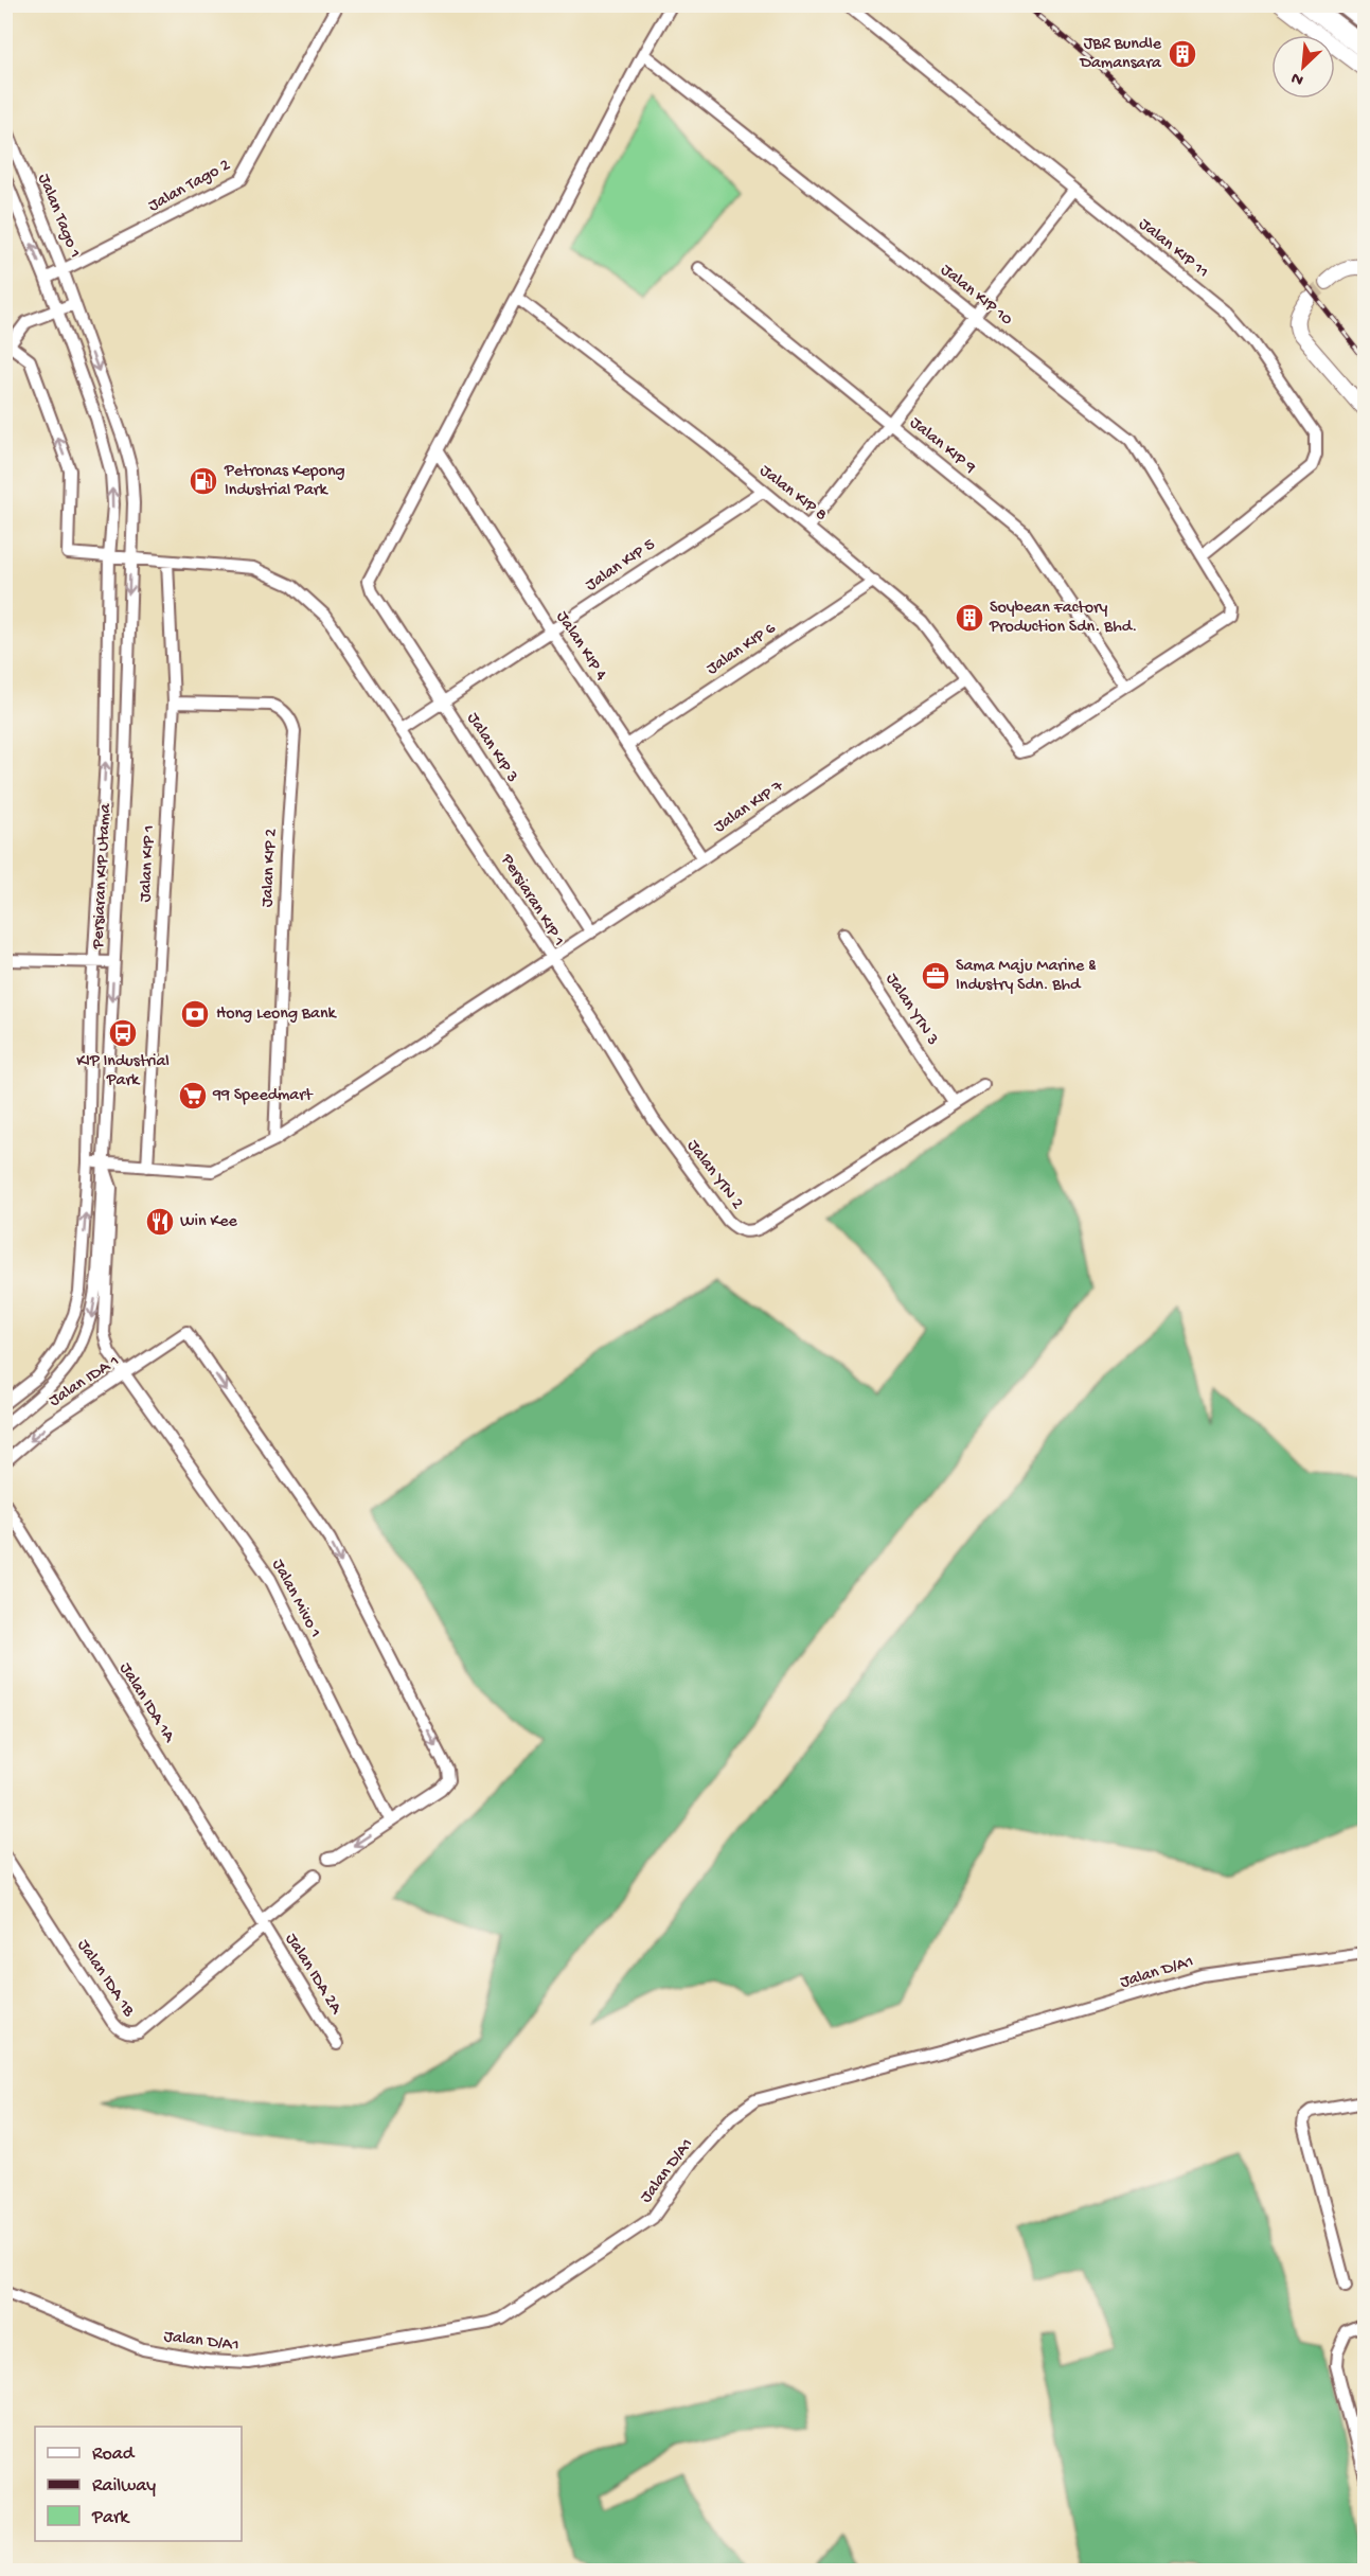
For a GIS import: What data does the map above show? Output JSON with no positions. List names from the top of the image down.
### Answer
{
  "streets": {
    "street": [
      "Jalan Tago 2",
      "Jalan Tago 1",
      "Jalan KIP 11",
      "Jalan KIP 10",
      "Jalan KIP 9",
      "Jalan KIP 8",
      "Jalan KIP 5",
      "Jalan KIP 4",
      "Jalan KIP 6",
      "Jalan KIP 3",
      "Jalan KIP 7",
      "Jalan KIP 1",
      "Jalan KIP 2",
      "Persiaran KIP Utama",
      "Persiaran KIP 1",
      "Jalan YTN 3",
      "Jalan YTN 2",
      "Jalan IDA 1",
      "Jalan Mivo 1",
      "Jalan IDA 1A",
      "Jalan D/A1",
      "Jalan IDA 2A",
      "Jalan IDA 1B"
    ]
  },
  "crossings": [
    ["Jalan Tago 2", "Jalan Tago 1"],
    ["Jalan Tago 1", "Persiaran KIP Utama"],
    ["Jalan KIP 11", "Jalan KIP 10"],
    ["Jalan KIP 10", "Jalan KIP 9"],
    ["Jalan KIP 10", "Jalan KIP 8"],
    ["Jalan KIP 9", "Jalan KIP 8"],
    ["Jalan KIP 8", "Jalan KIP 5"],
    ["Jalan KIP 8", "Jalan KIP 6"],
    ["Jalan KIP 8", "Jalan KIP 7"],
    ["Jalan KIP 5", "Jalan KIP 4"],
    ["Jalan KIP 5", "Jalan KIP 3"],
    ["Jalan KIP 5", "Persiaran KIP 1"],
    ["Jalan KIP 4", "Jalan KIP 6"],
    ["Jalan KIP 4", "Jalan KIP 3"],
    ["Jalan KIP 4", "Jalan KIP 7"],
    ["Jalan KIP 3", "Jalan KIP 7"],
    ["Jalan KIP 7", "Persiaran KIP 1"],
    ["Jalan KIP 7", "Jalan YTN 2"],
    ["Jalan KIP 1", "Jalan KIP 2"],
    ["Jalan KIP 1", "Persiaran KIP 1"],
    ["Jalan KIP 2", "Persiaran KIP 1"],
    ["Persiaran KIP Utama", "Persiaran KIP 1"],
    ["Persiaran KIP Utama", "Jalan Mivo 1"],
    ["Persiaran KIP 1", "Jalan YTN 2"],
    ["Persiaran KIP 1", "Jalan Mivo 1"],
    ["Jalan YTN 3", "Jalan YTN 2"],
    ["Jalan IDA 1", "Jalan Mivo 1"],
    ["Jalan IDA 1A", "Jalan IDA 2A"],
    ["Jalan IDA 1A", "Jalan IDA 1B"],
    ["Jalan IDA 2A", "Jalan IDA 1B"]
  ],
  "places": {
    "building": ["JBR Bundle Damansara", "Soybean Factory Production Sdn. Bhd."],
    "fuel station": ["Petronas Kepong Industrial Park"],
    "office": ["Sama Maju Marine & Industry Sdn. Bhd"],
    "bank": ["Hong Leong Bank"],
    "bus stop": ["KIP Industrial Park"],
    "supermarket": ["99 Speedmart"],
    "restaurant": ["Win Kee"]
  },
  "legend": ["Road", "Railway", "Park"],
  "north": "bottom left"
}
